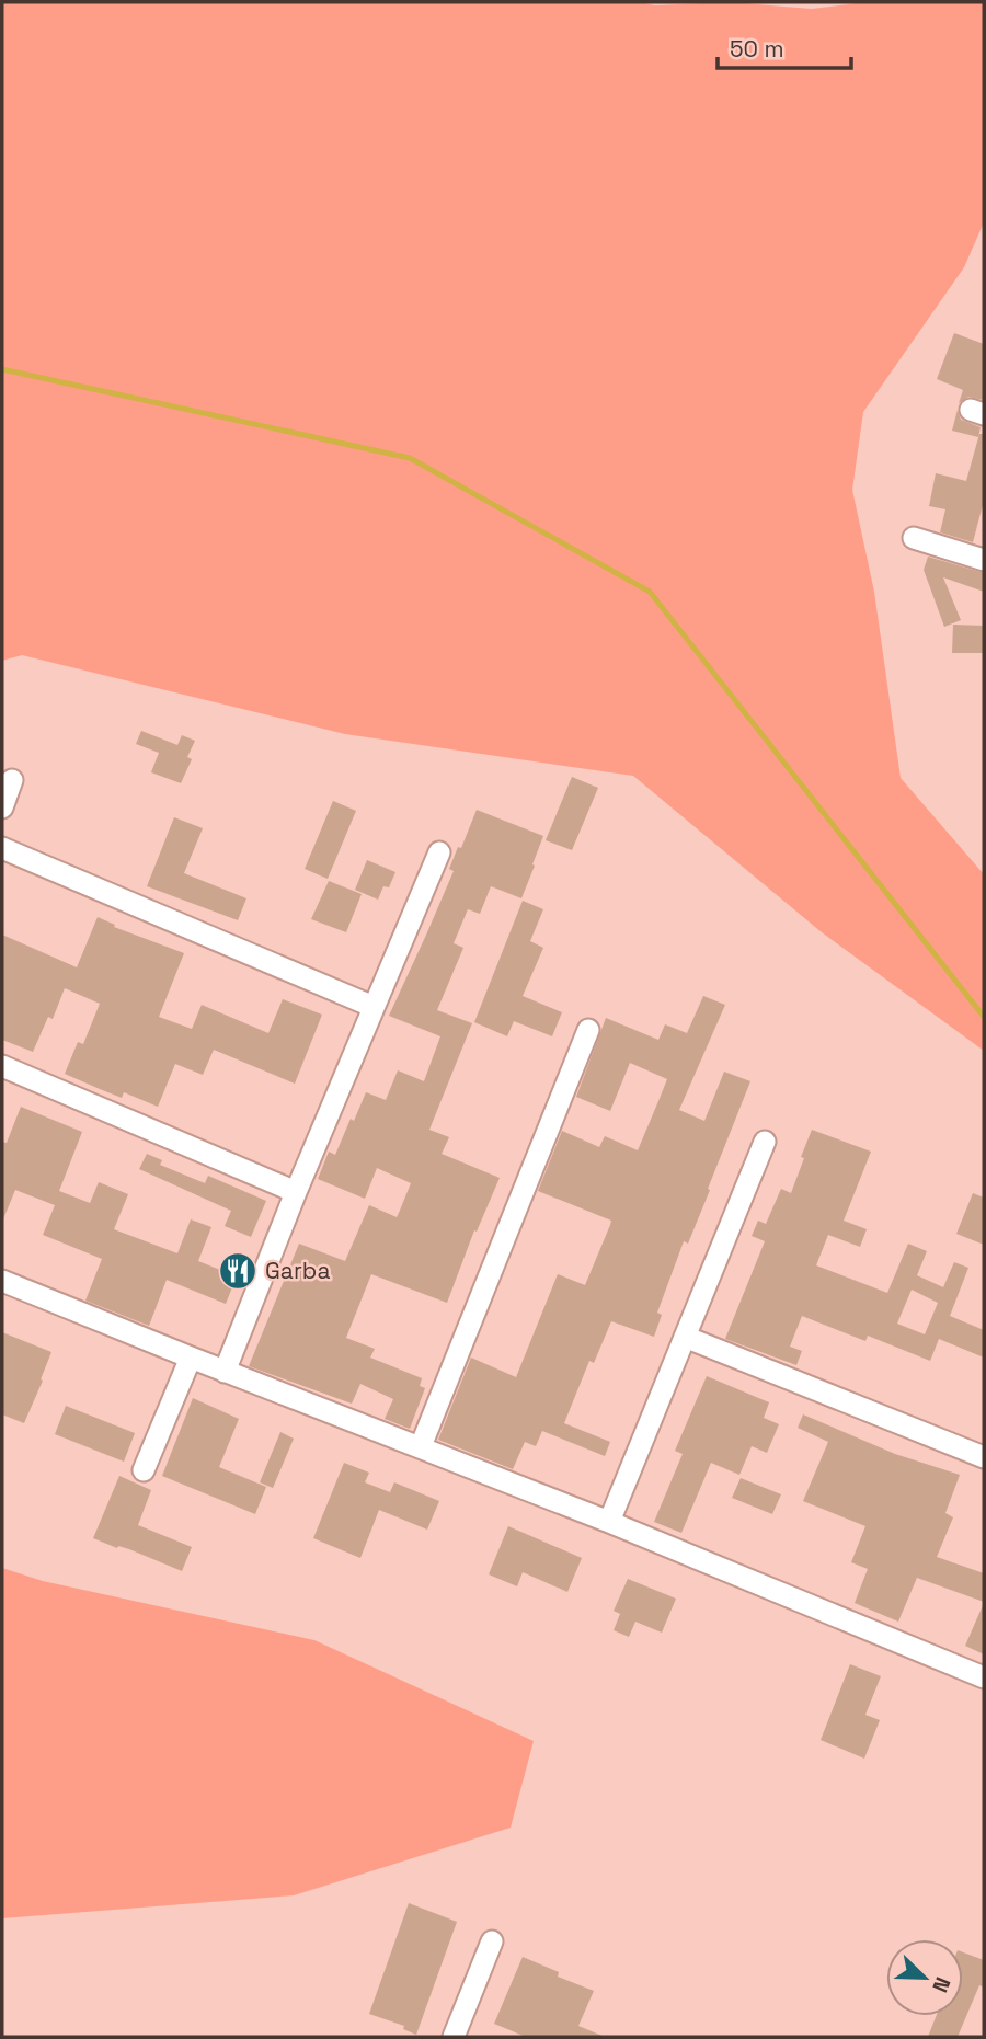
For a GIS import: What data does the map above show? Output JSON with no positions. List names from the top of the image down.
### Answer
{
  "places": {
    "restaurant": ["Garba"]
  },
  "scale_bar": "50 m",
  "north": "bottom right"
}
